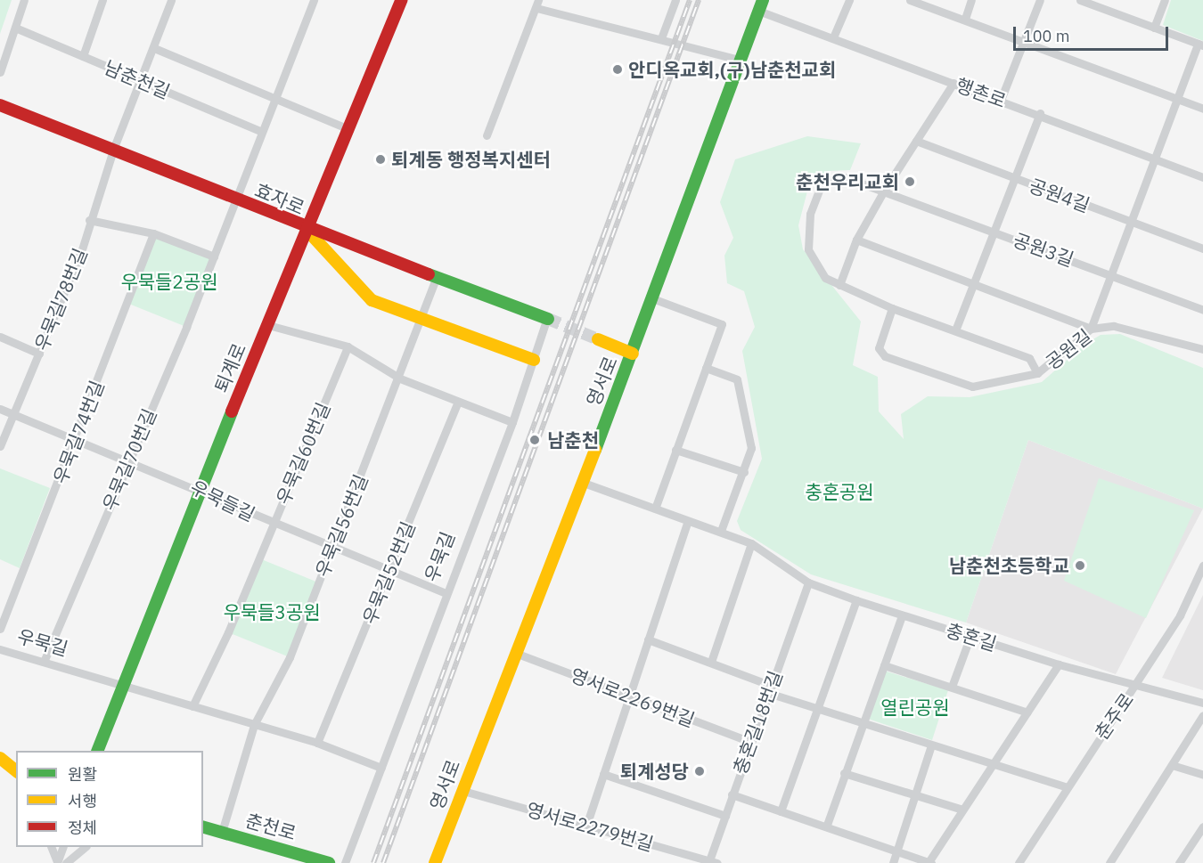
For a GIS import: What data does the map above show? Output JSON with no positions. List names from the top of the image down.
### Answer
{
  "streets": {
    "street": [
      "남춘천길",
      "행촌로",
      "공원4길",
      "효자로",
      "공원3길",
      "우묵길78번길",
      "공원길",
      "퇴계로",
      "영서로",
      "우묵길74번길",
      "우묵길60번길",
      "우묵길70번길",
      "우묵들길",
      "우묵길56번길",
      "우묵길",
      "우묵길52번길",
      "충혼길",
      "영서로2269번길",
      "춘주로",
      "충혼길18번길",
      "춘천로",
      "영서로2279번길"
    ]
  },
  "crossings": [
    ["남춘천길", "우묵길78번길"],
    ["행촌로", "영서로"],
    ["효자로", "우묵길78번길"],
    ["효자로", "퇴계로"],
    ["효자로", "우묵길70번길"],
    ["효자로", "우묵길56번길"],
    ["효자로", "우묵길"],
    ["우묵길78번길", "우묵들길"],
    ["퇴계로", "우묵들길"],
    ["퇴계로", "우묵길"],
    ["영서로", "충혼길"],
    ["영서로", "영서로2269번길"],
    ["영서로", "영서로2279번길"],
    ["우묵길74번길", "우묵들길"],
    ["우묵길60번길", "우묵들길"],
    ["우묵길60번길", "우묵길"],
    ["우묵길70번길", "우묵들길"],
    ["우묵길70번길", "우묵길"],
    ["우묵들길", "우묵길56번길"],
    ["우묵들길", "우묵길"],
    ["우묵들길", "우묵길52번길"],
    ["우묵길56번길", "우묵길"],
    ["우묵길56번길", "춘천로"],
    ["우묵길", "우묵길52번길"],
    ["충혼길", "춘주로"],
    ["충혼길", "충혼길18번길"],
    ["영서로2269번길", "충혼길18번길"],
    ["충혼길18번길", "영서로2279번길"]
  ],
  "parks": [
    "우묵들2공원",
    "충혼공원",
    "우묵들3공원",
    "열린공원"
  ],
  "places": [
    "안디옥교회,(구)남춘천교회",
    "퇴계동 행정복지센터",
    "춘천우리교회",
    "남춘천",
    "남춘천초등학교",
    "퇴계성당"
  ],
  "legend": ["원활", "서행", "정체"],
  "scale_bar": "100 m"
}
